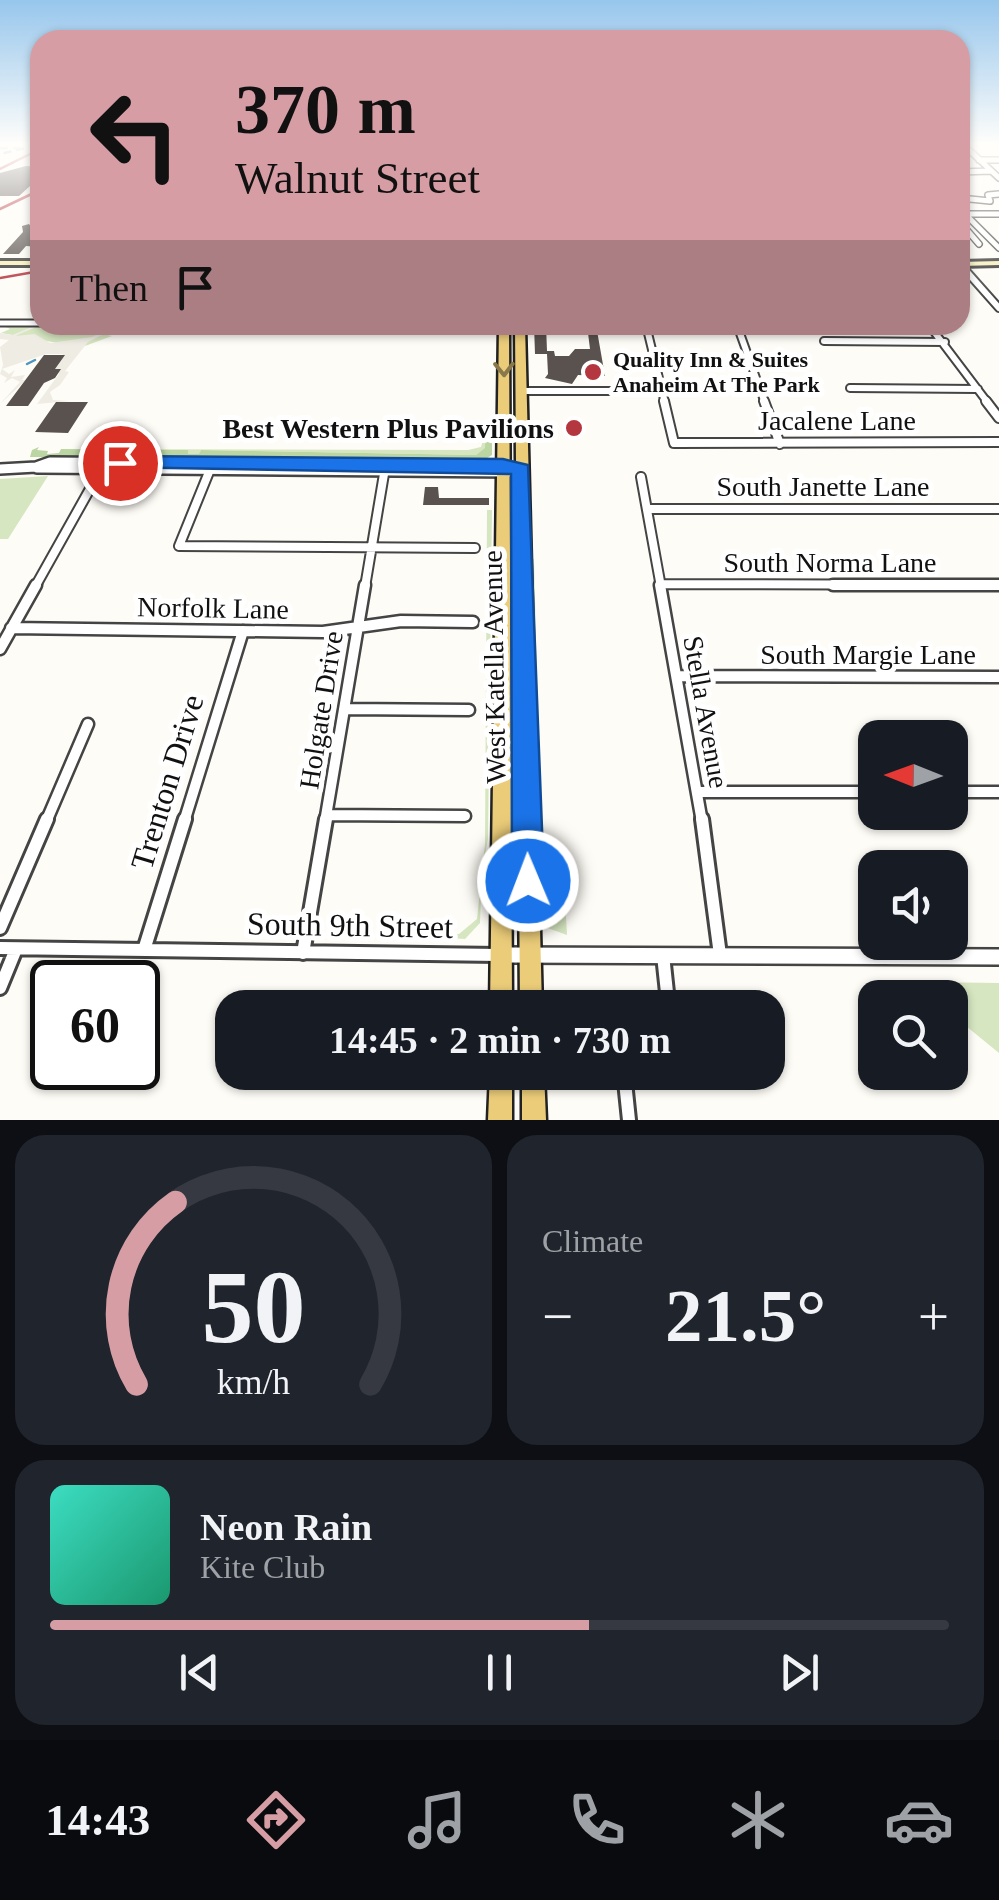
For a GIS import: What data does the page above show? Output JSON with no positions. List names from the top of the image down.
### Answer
{
  "streets": {
    "main road": ["West Katella Avenue"],
    "street": [
      "Jacalene Lane",
      "South Janette Lane",
      "South Norma Lane",
      "Norfolk Lane",
      "South Margie Lane",
      "Holgate Drive",
      "Stella Avenue",
      "Trenton Drive",
      "South 9th Street"
    ]
  },
  "crossings": [
    ["South Janette Lane", "Stella Avenue"],
    ["South Norma Lane", "Stella Avenue"],
    ["Norfolk Lane", "Holgate Drive"],
    ["Norfolk Lane", "Trenton Drive"],
    ["South Margie Lane", "Stella Avenue"],
    ["West Katella Avenue", "South 9th Street"],
    ["Holgate Drive", "South 9th Street"],
    ["Stella Avenue", "South 9th Street"],
    ["Trenton Drive", "South 9th Street"]
  ],
  "places": ["Quality Inn & Suites Anaheim At The Park", "Best Western Plus Pavilions"],
  "north": "left",
  "page": {
    "turn": ["370 m", "Walnut Street"],
    "then": "Then",
    "limit": "60",
    "trip": "14:45 · 2 min · 730 m",
    "tile": "Climate",
    "heat": ["−", "21.5°", "+"],
    "song": ["Neon Rain", "Kite Club"],
    "tabs": "14:43",
    "gauge": ["50", "km/h"]
  }
}
